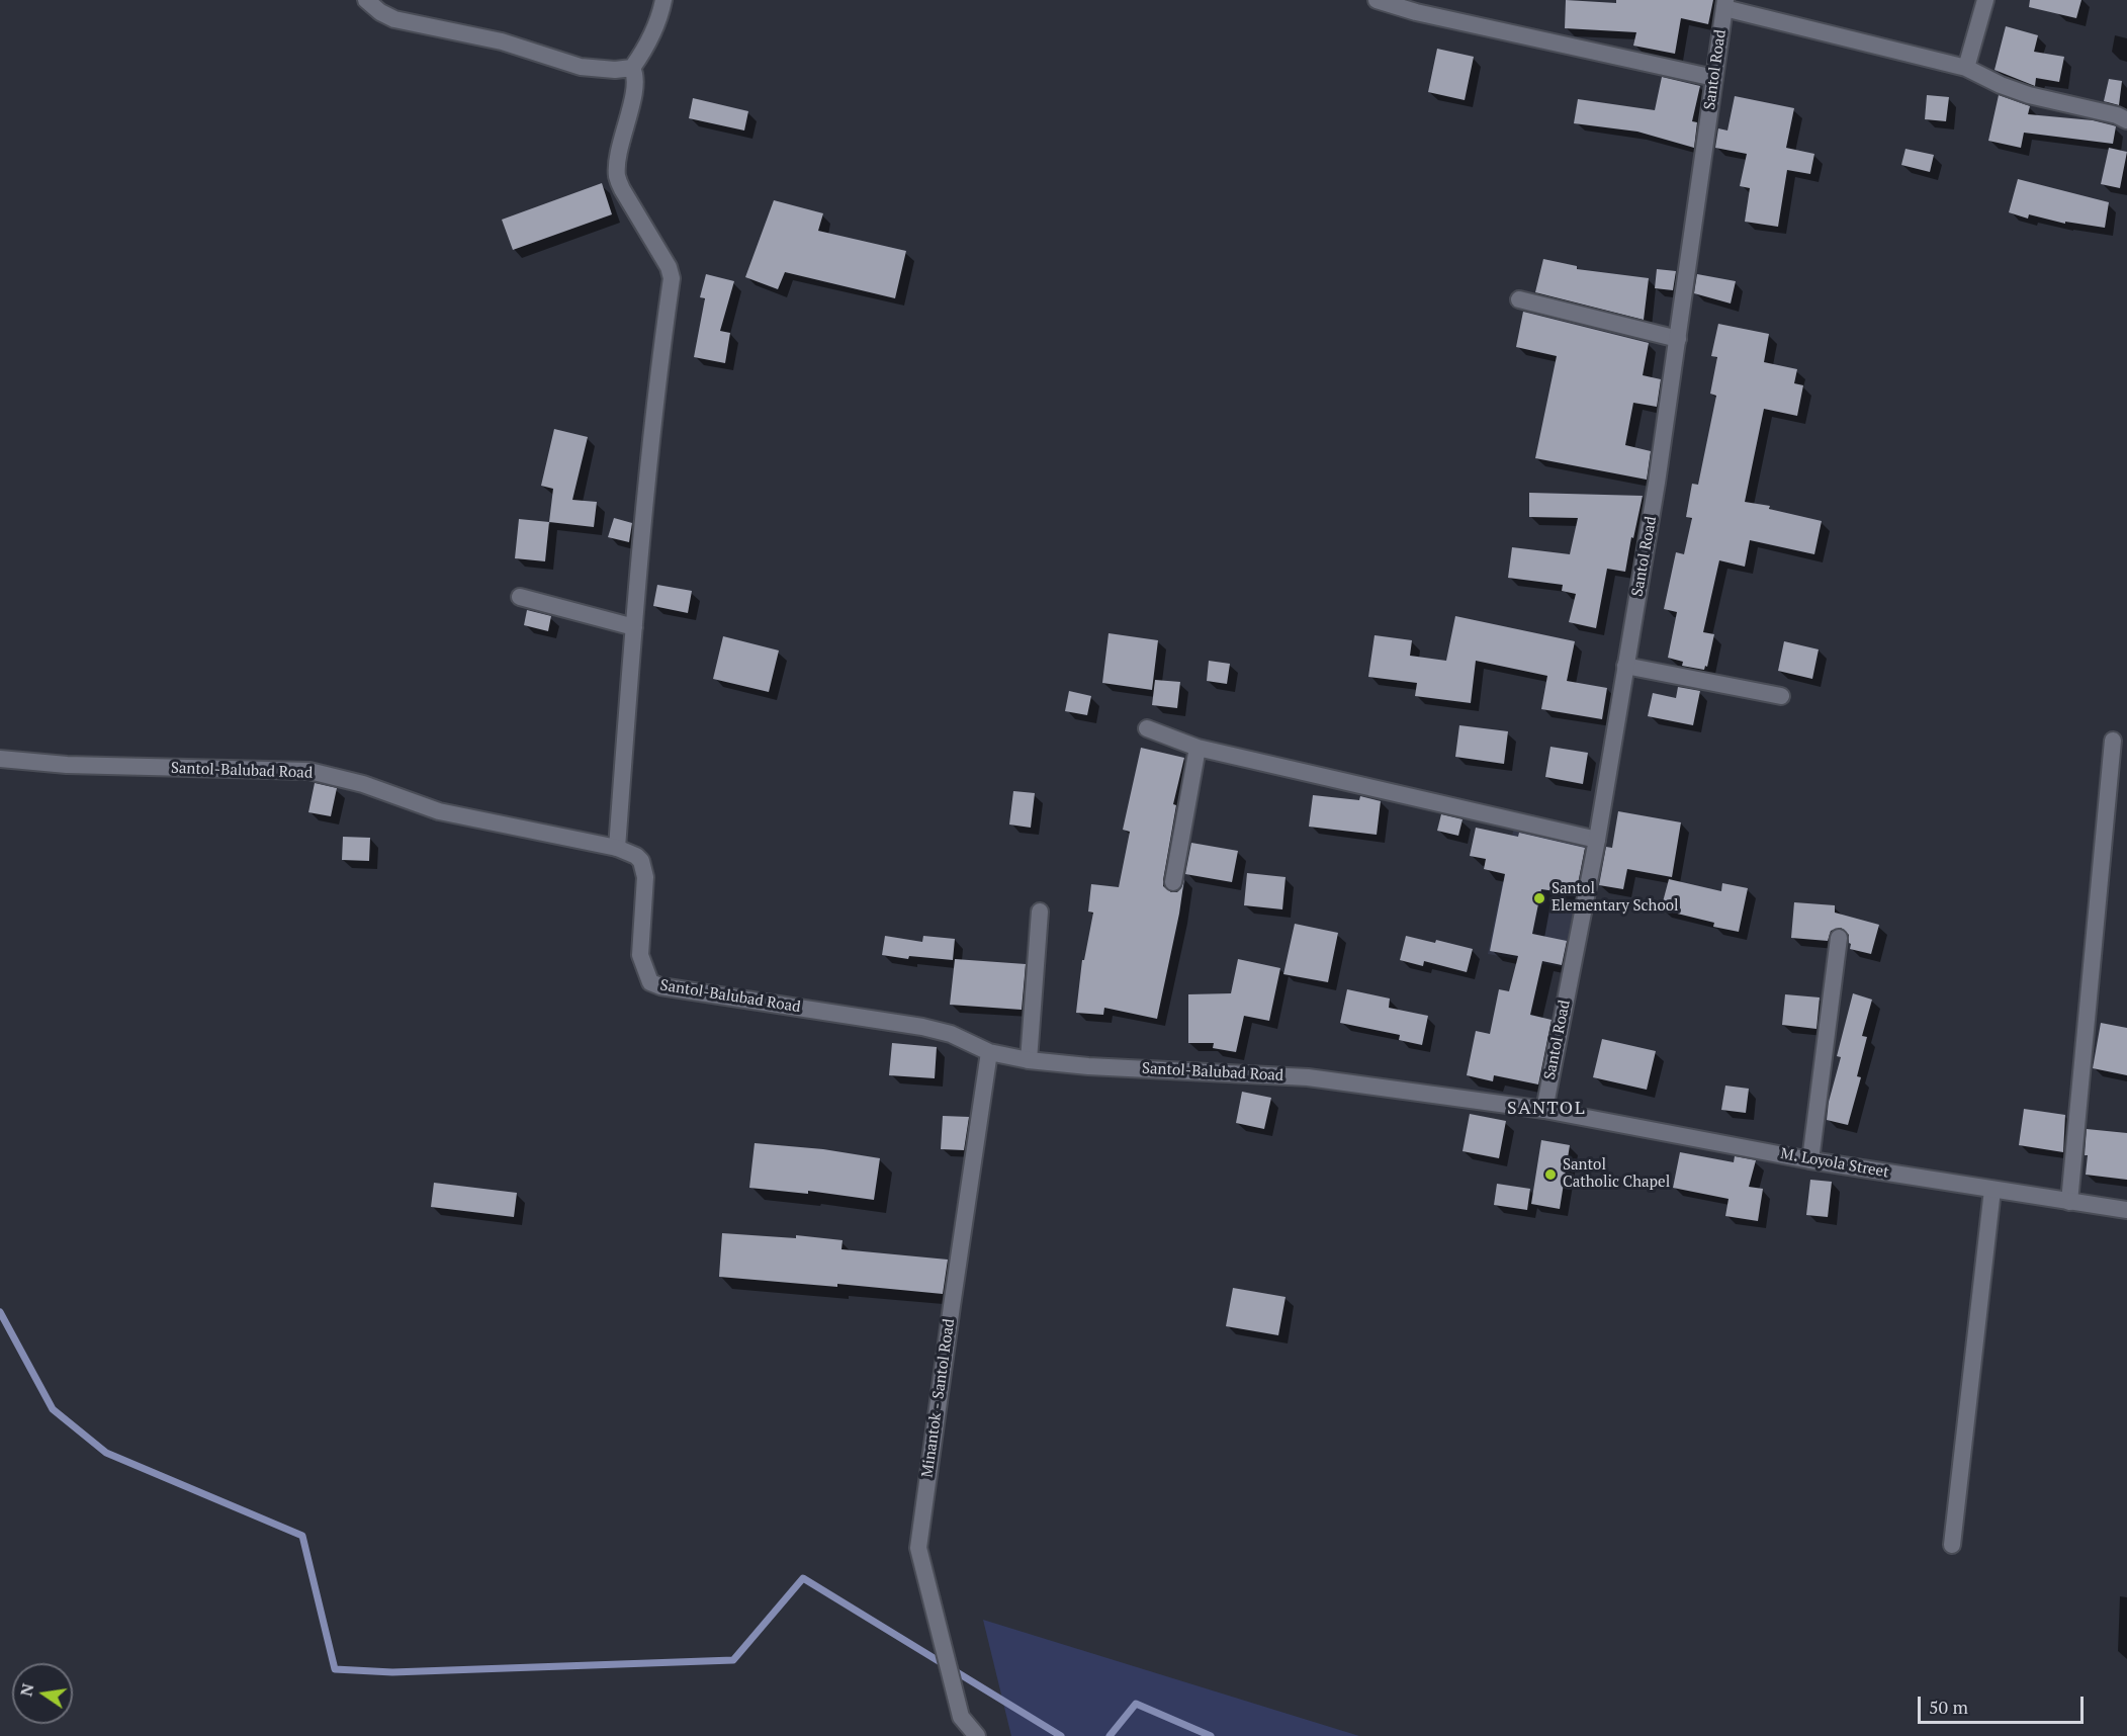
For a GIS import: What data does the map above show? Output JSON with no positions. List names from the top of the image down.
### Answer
{
  "streets": {
    "street": [
      "Santol Road",
      "Santol-Balubad Road",
      "M. Loyola Street",
      "Minantok - Santol Road"
    ]
  },
  "crossings": [
    ["Santol Road", "Santol-Balubad Road"],
    ["Santol Road", "M. Loyola Street"],
    ["Santol-Balubad Road", "M. Loyola Street"],
    ["Santol-Balubad Road", "Minantok - Santol Road"]
  ],
  "districts": ["SANTOL"],
  "places": ["Santol Elementary School", "Santol Catholic Chapel"],
  "scale_bar": "50 m",
  "north": "left"
}
